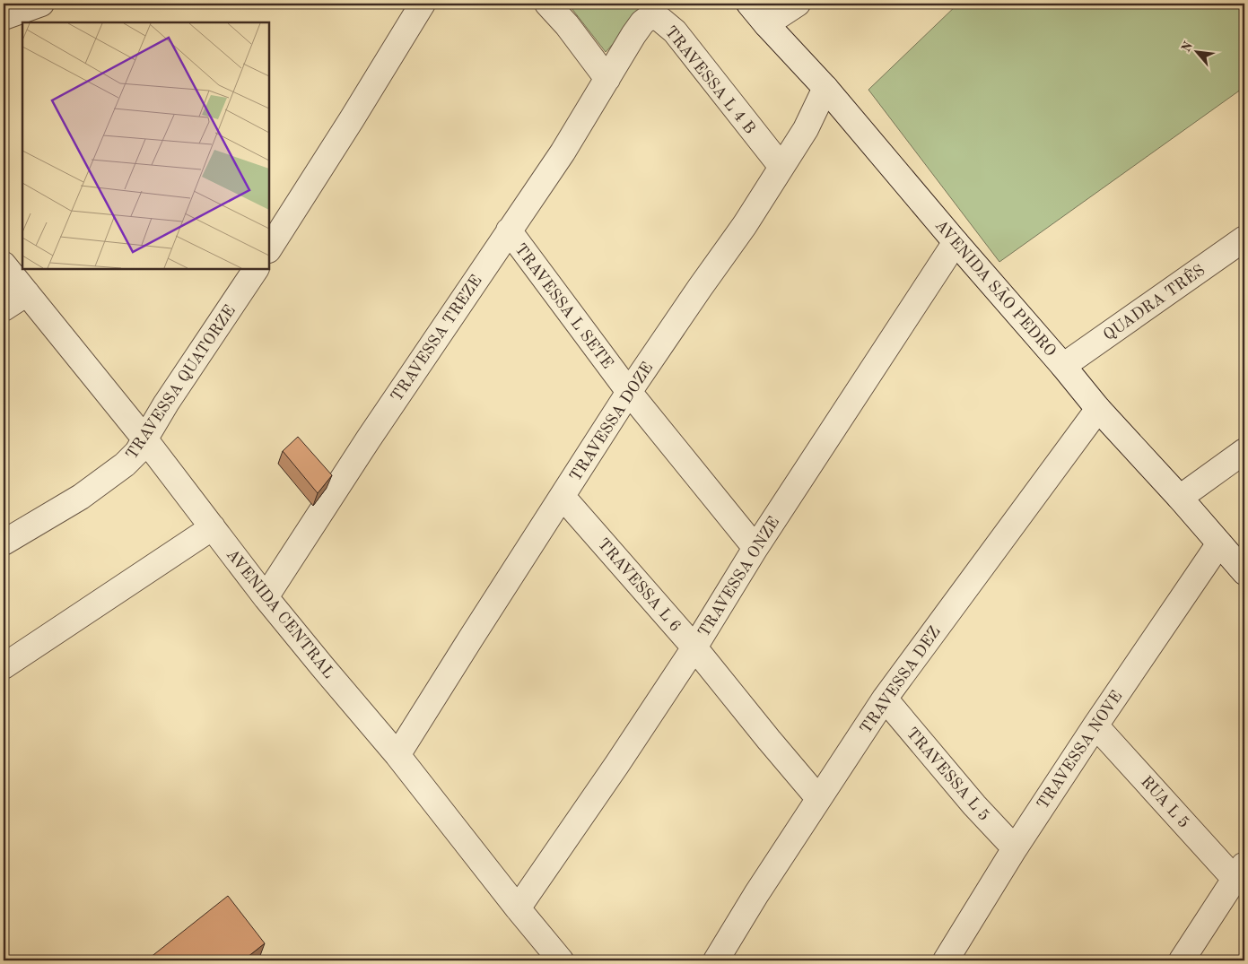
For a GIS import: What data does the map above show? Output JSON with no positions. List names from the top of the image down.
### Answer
{
  "streets": {
    "street": [
      "TRAVESSA L 4 B",
      "AVENIDA SÃO PEDRO",
      "QUADRA TRÊS",
      "TRAVESSA L SETE",
      "TRAVESSA TREZE",
      "TRAVESSA QUATORZE",
      "TRAVESSA DOZE",
      "TRAVESSA ONZE",
      "TRAVESSA L 6",
      "AVENIDA CENTRAL",
      "TRAVESSA DEZ",
      "TRAVESSA NOVE",
      "TRAVESSA L 5",
      "RUA L 5"
    ]
  },
  "crossings": [
    ["TRAVESSA L 4 B", "TRAVESSA TREZE"],
    ["TRAVESSA L 4 B", "TRAVESSA DOZE"],
    ["AVENIDA SÃO PEDRO", "QUADRA TRÊS"],
    ["AVENIDA SÃO PEDRO", "TRAVESSA DOZE"],
    ["AVENIDA SÃO PEDRO", "TRAVESSA ONZE"],
    ["AVENIDA SÃO PEDRO", "TRAVESSA DEZ"],
    ["AVENIDA SÃO PEDRO", "TRAVESSA NOVE"],
    ["TRAVESSA L SETE", "TRAVESSA TREZE"],
    ["TRAVESSA L SETE", "TRAVESSA DOZE"],
    ["TRAVESSA L SETE", "TRAVESSA ONZE"],
    ["TRAVESSA TREZE", "AVENIDA CENTRAL"],
    ["TRAVESSA QUATORZE", "AVENIDA CENTRAL"],
    ["TRAVESSA DOZE", "TRAVESSA L 6"],
    ["TRAVESSA DOZE", "AVENIDA CENTRAL"],
    ["TRAVESSA ONZE", "TRAVESSA L 6"],
    ["TRAVESSA ONZE", "AVENIDA CENTRAL"],
    ["TRAVESSA L 6", "TRAVESSA DEZ"],
    ["TRAVESSA DEZ", "TRAVESSA L 5"],
    ["TRAVESSA NOVE", "TRAVESSA L 5"],
    ["TRAVESSA NOVE", "RUA L 5"]
  ],
  "north": "top left"
}
